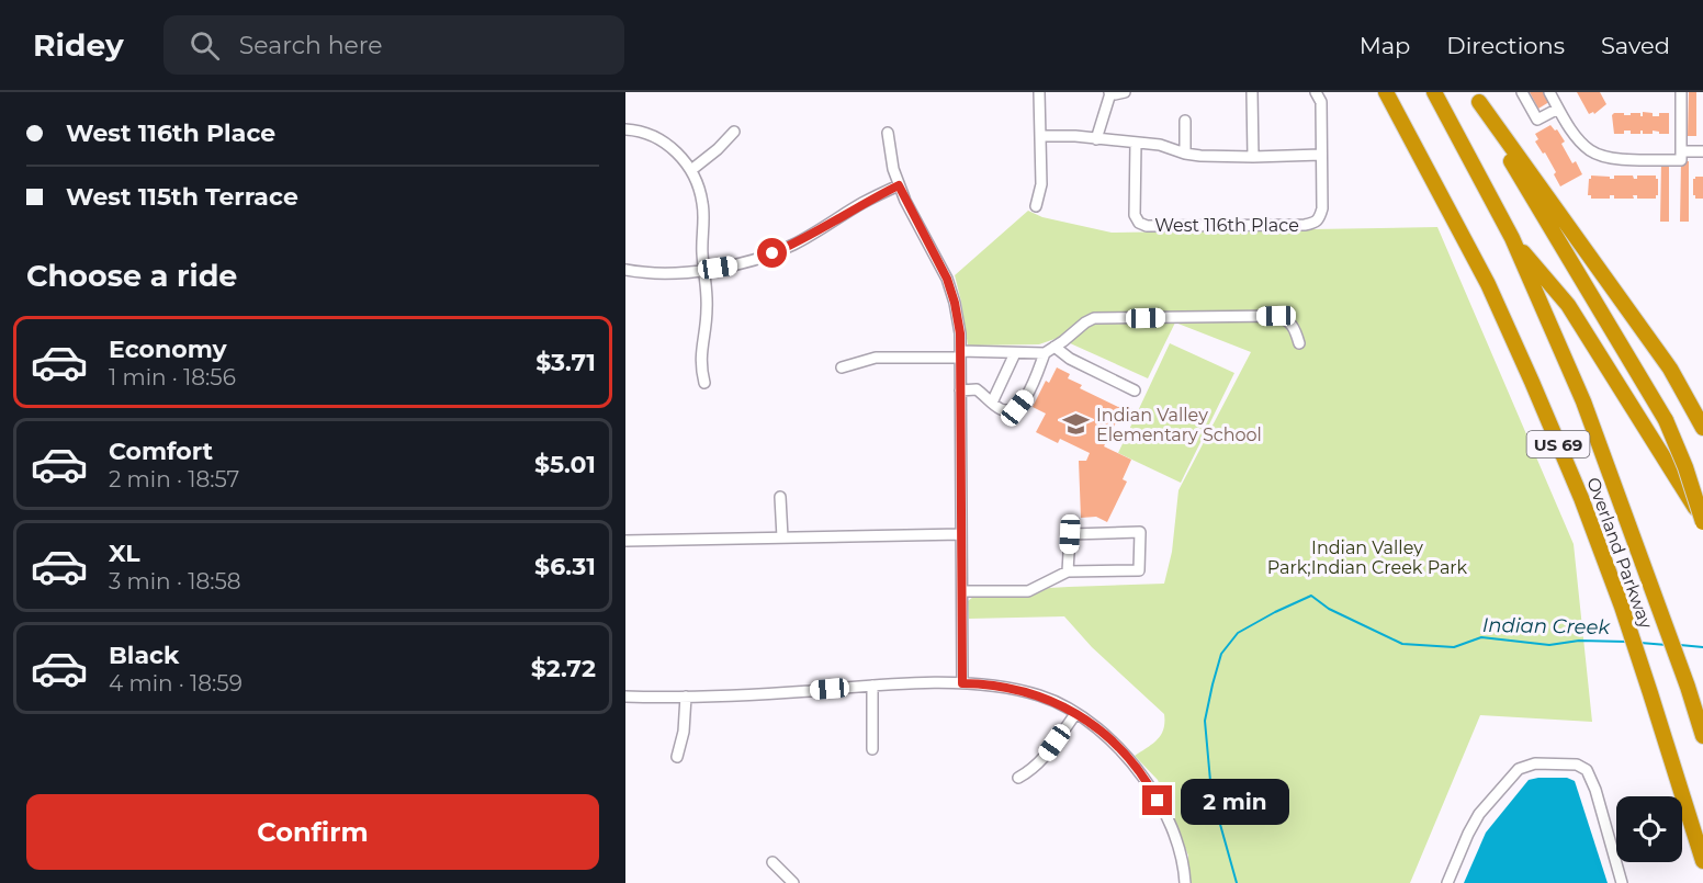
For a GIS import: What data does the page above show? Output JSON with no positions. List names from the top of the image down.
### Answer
{
  "streets": {
    "highway": ["US 69", "Overland Parkway"],
    "street": ["West 116th Place"]
  },
  "water": ["Indian Creek"],
  "parks": ["Indian Valley Park;Indian Creek Park"],
  "places": {
    "school or university": ["Indian Valley Elementary School"]
  },
  "page": {
    "header": "Ridey",
    "search": "Search here",
    "nav": ["Map", "Directions", "Saved"],
    "banner": ["West 116th Place", "West 115th Terrace"],
    "heading": "Choose a ride",
    "list": [
      {
        "name": "Economy",
        "note": "1 min · 18:56",
        "value": "$3.71"
      },
      {
        "name": "Comfort",
        "note": "2 min · 18:57",
        "value": "$5.01"
      },
      {
        "name": "XL",
        "note": "3 min · 18:58",
        "value": "$6.31"
      },
      {
        "name": "Black",
        "note": "4 min · 18:59",
        "value": "$2.72"
      }
    ],
    "bubble": "2 min",
    "buttons": "Confirm"
  }
}
